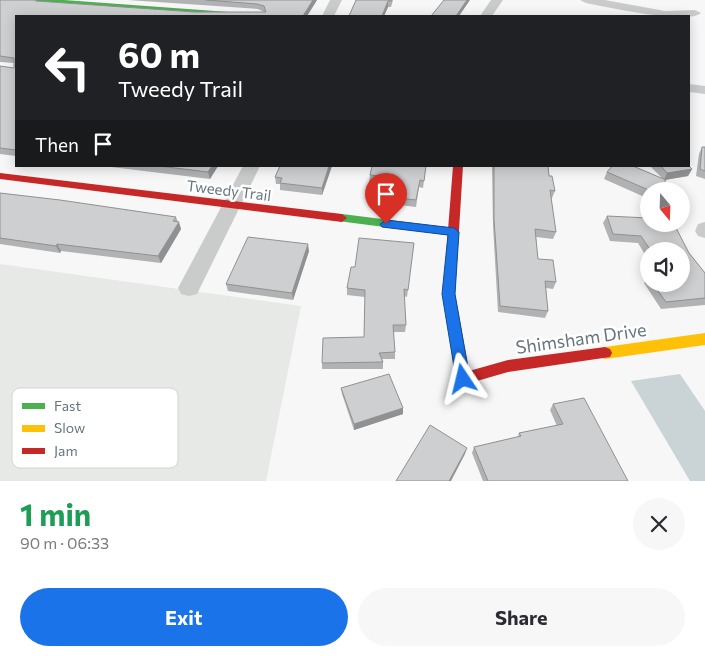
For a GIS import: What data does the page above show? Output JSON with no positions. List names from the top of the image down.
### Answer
{
  "streets": {
    "street": ["Tweedy Trail", "Shimsham Drive"]
  },
  "crossings": [
    ["Tweedy Trail", "Shimsham Drive"]
  ],
  "legend": ["Fast", "Slow", "Jam"],
  "north": "bottom",
  "page": {
    "turn": ["60 m", "Tweedy Trail"],
    "then": "Then",
    "heading": ["1 min", "90 m · 06:33"],
    "buttons": ["Exit", "Share"]
  }
}
